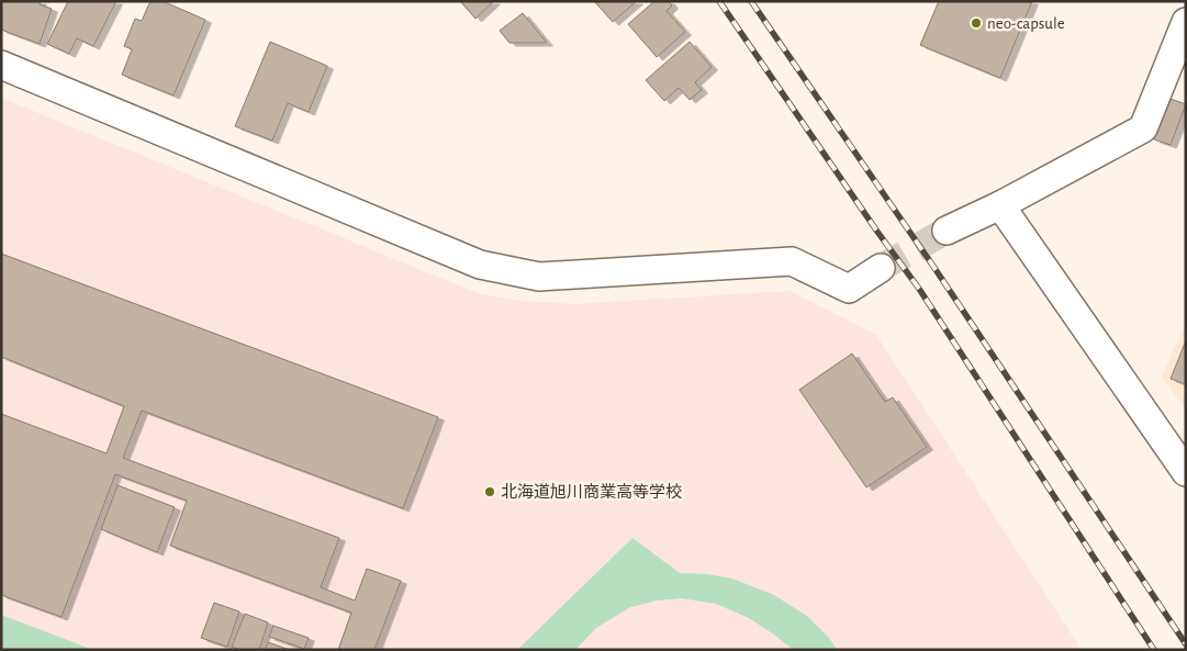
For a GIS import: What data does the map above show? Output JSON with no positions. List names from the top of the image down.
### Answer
{
  "places": ["neo‐capsule", "北海道旭川商業高等学校"]
}
